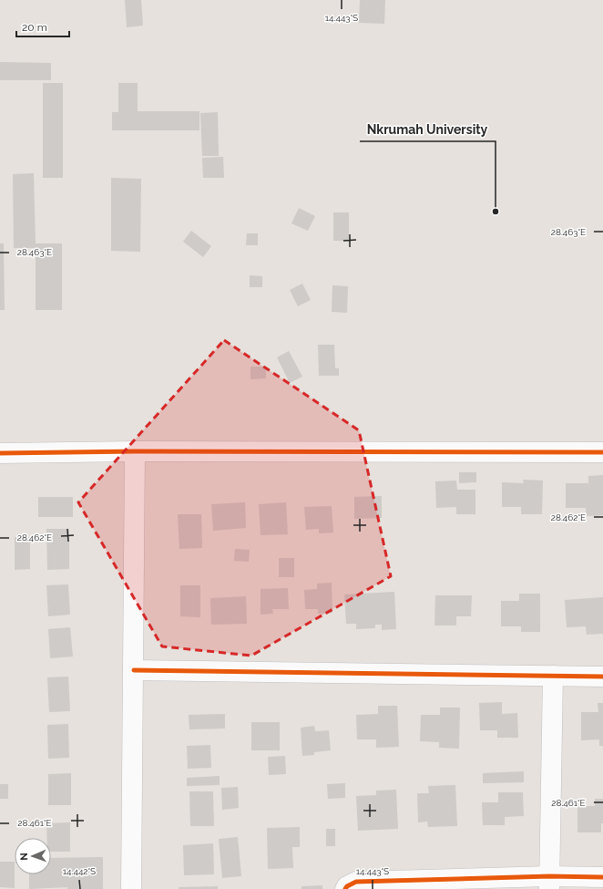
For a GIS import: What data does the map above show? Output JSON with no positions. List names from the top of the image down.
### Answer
{
  "places": ["Nkrumah University"],
  "scale_bar": "20 m",
  "north": "left",
  "coordinates": [
    "14.443°S",
    "28.463°E",
    "28.462°E",
    "28.461°E",
    "14.442°S"
  ]
}
